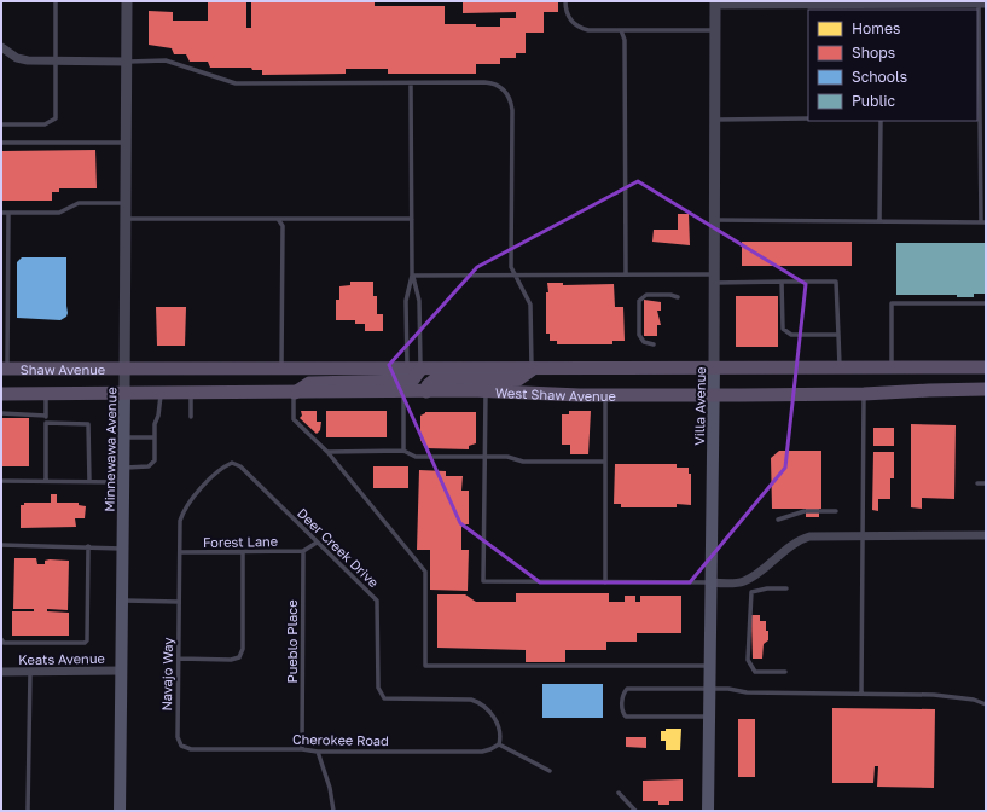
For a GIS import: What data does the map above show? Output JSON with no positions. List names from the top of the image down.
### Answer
{
  "streets": {
    "main road": [
      "Shaw Avenue",
      "West Shaw Avenue",
      "Villa Avenue",
      "Minnewawa Avenue"
    ],
    "street": ["Keats Avenue"],
    "lane": [
      "Forest Lane",
      "Deer Creek Drive",
      "Pueblo Place",
      "Navajo Way",
      "Cherokee Road"
    ]
  },
  "crossings": [
    ["Shaw Avenue", "West Shaw Avenue"],
    ["Shaw Avenue", "Minnewawa Avenue"],
    ["West Shaw Avenue", "Villa Avenue"],
    ["West Shaw Avenue", "Minnewawa Avenue"],
    ["Minnewawa Avenue", "Keats Avenue"],
    ["Forest Lane", "Pueblo Place"],
    ["Forest Lane", "Navajo Way"],
    ["Deer Creek Drive", "Navajo Way"],
    ["Deer Creek Drive", "Cherokee Road"],
    ["Pueblo Place", "Cherokee Road"],
    ["Navajo Way", "Cherokee Road"]
  ],
  "legend": [
    "Homes",
    "Shops",
    "Schools",
    "Public"
  ]
}
